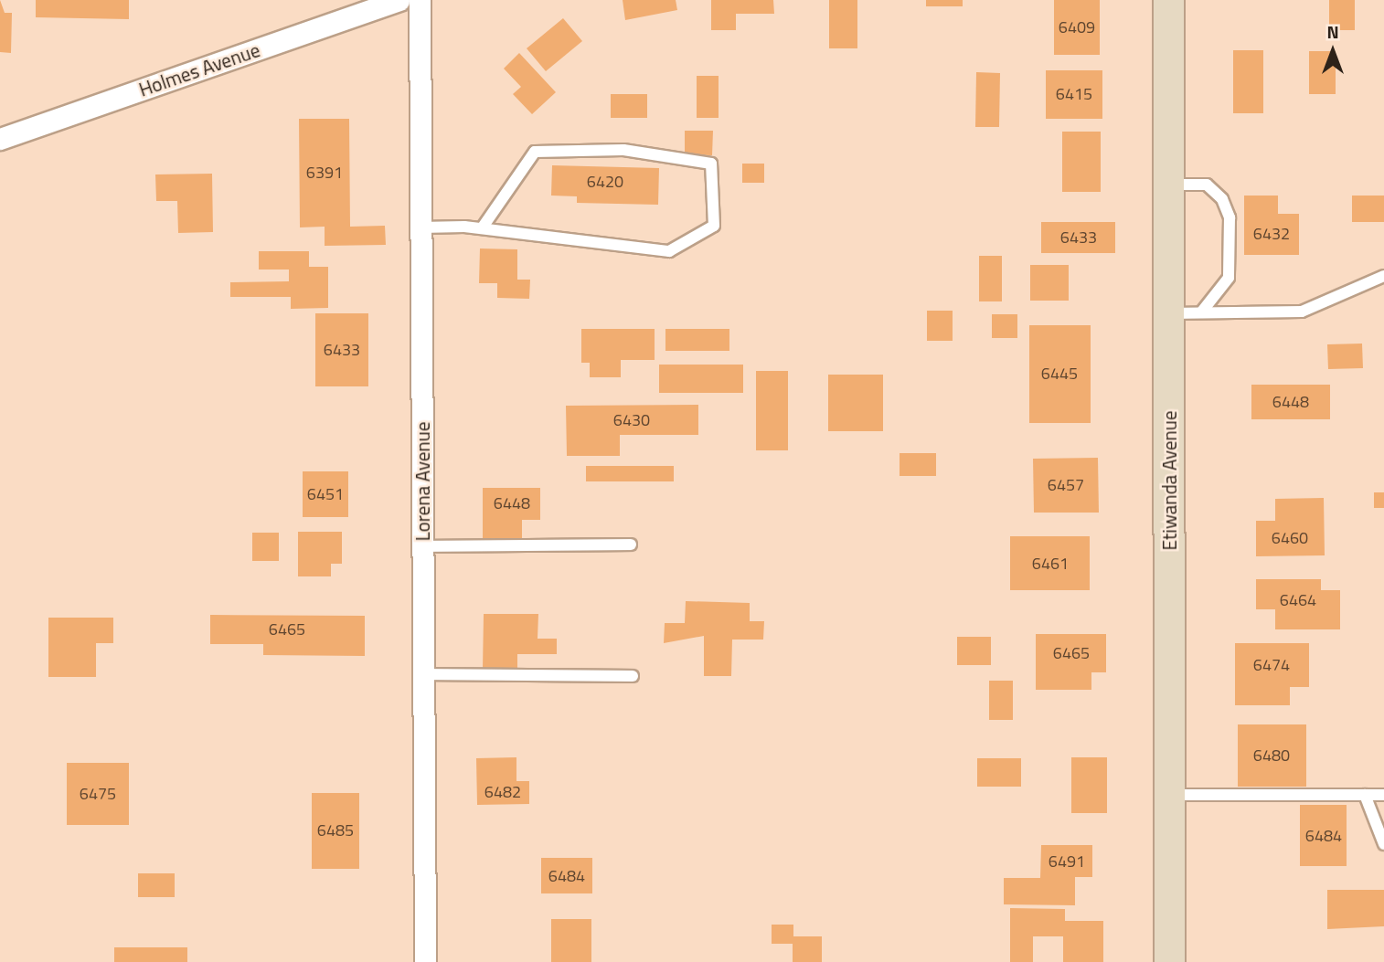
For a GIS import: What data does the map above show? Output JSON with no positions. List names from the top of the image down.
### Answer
{
  "streets": {
    "street": ["Holmes Avenue", "Etiwanda Avenue", "Lorena Avenue"]
  },
  "house_numbers": [
    "6409",
    "6415",
    "6391",
    "6420",
    "6432",
    "6433",
    "6433",
    "6445",
    "6448",
    "6430",
    "6457",
    "6451",
    "6448",
    "6460",
    "6461",
    "6464",
    "6465",
    "6465",
    "6474",
    "6480",
    "6482",
    "6475",
    "6485",
    "6484",
    "6491",
    "6484"
  ],
  "north": "top"
}
